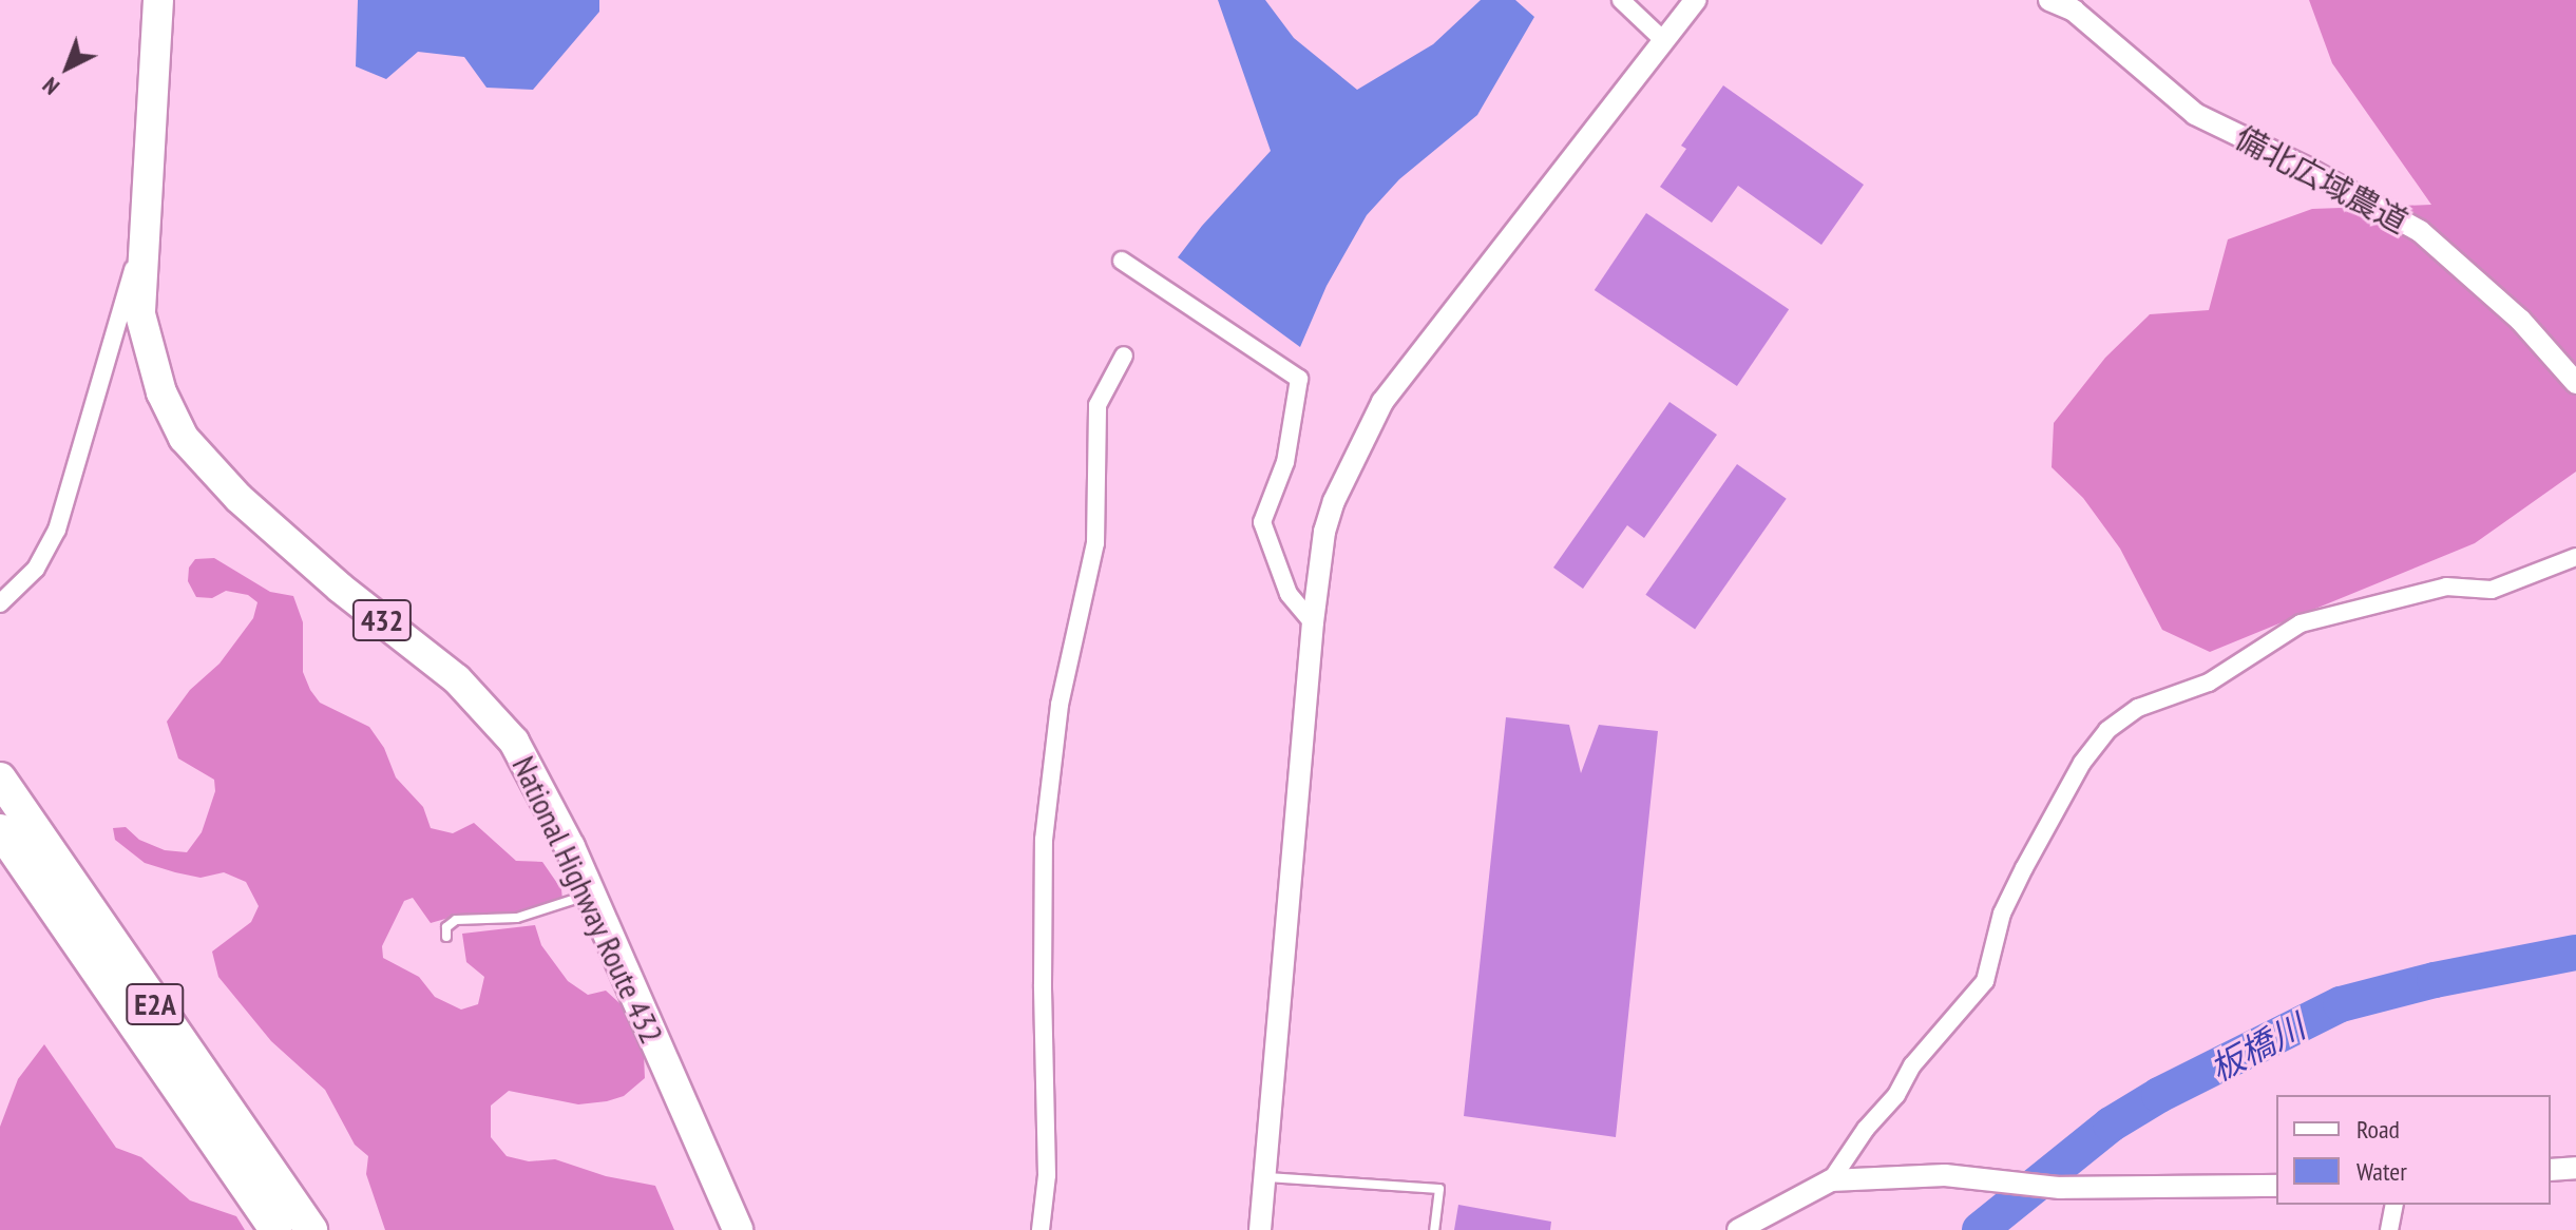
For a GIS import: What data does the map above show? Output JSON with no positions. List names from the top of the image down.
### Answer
{
  "streets": {
    "highway": ["432", "National Highway Route 432", "E2A"],
    "street": ["備北広域農道"]
  },
  "water": ["板橋川"],
  "legend": ["Road", "Water"],
  "north": "bottom left"
}
